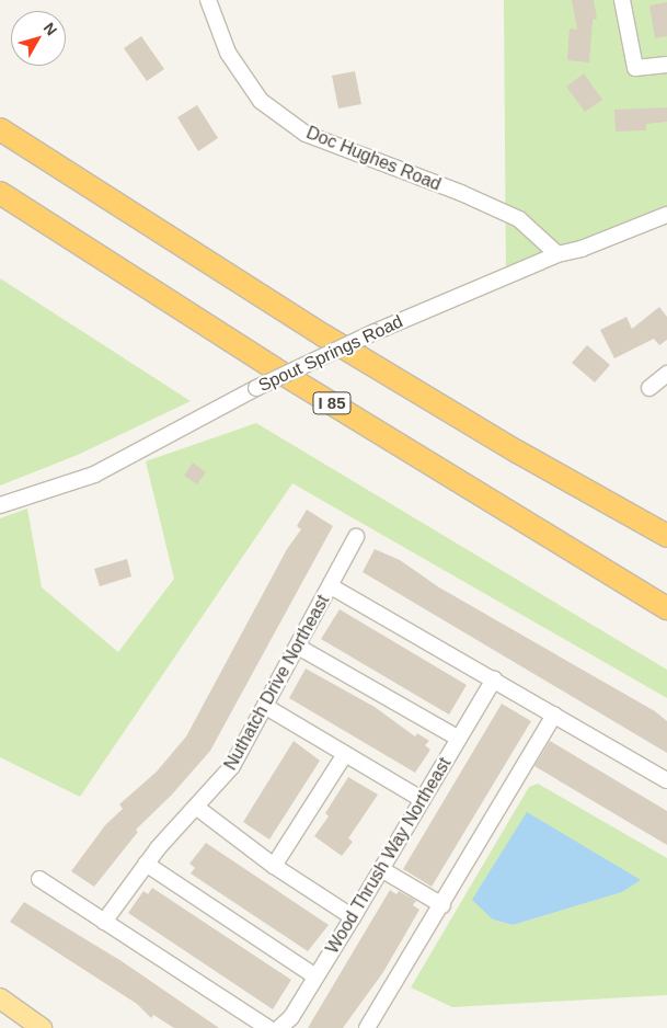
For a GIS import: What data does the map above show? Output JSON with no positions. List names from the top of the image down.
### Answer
{
  "streets": {
    "highway": ["I 85"],
    "street": [
      "Doc Hughes Road",
      "Spout Springs Road",
      "Nuthatch Drive Northeast",
      "Wood Thrush Way Northeast"
    ]
  },
  "crossings": [
    ["Doc Hughes Road", "Spout Springs Road"]
  ],
  "north": "top right"
}
